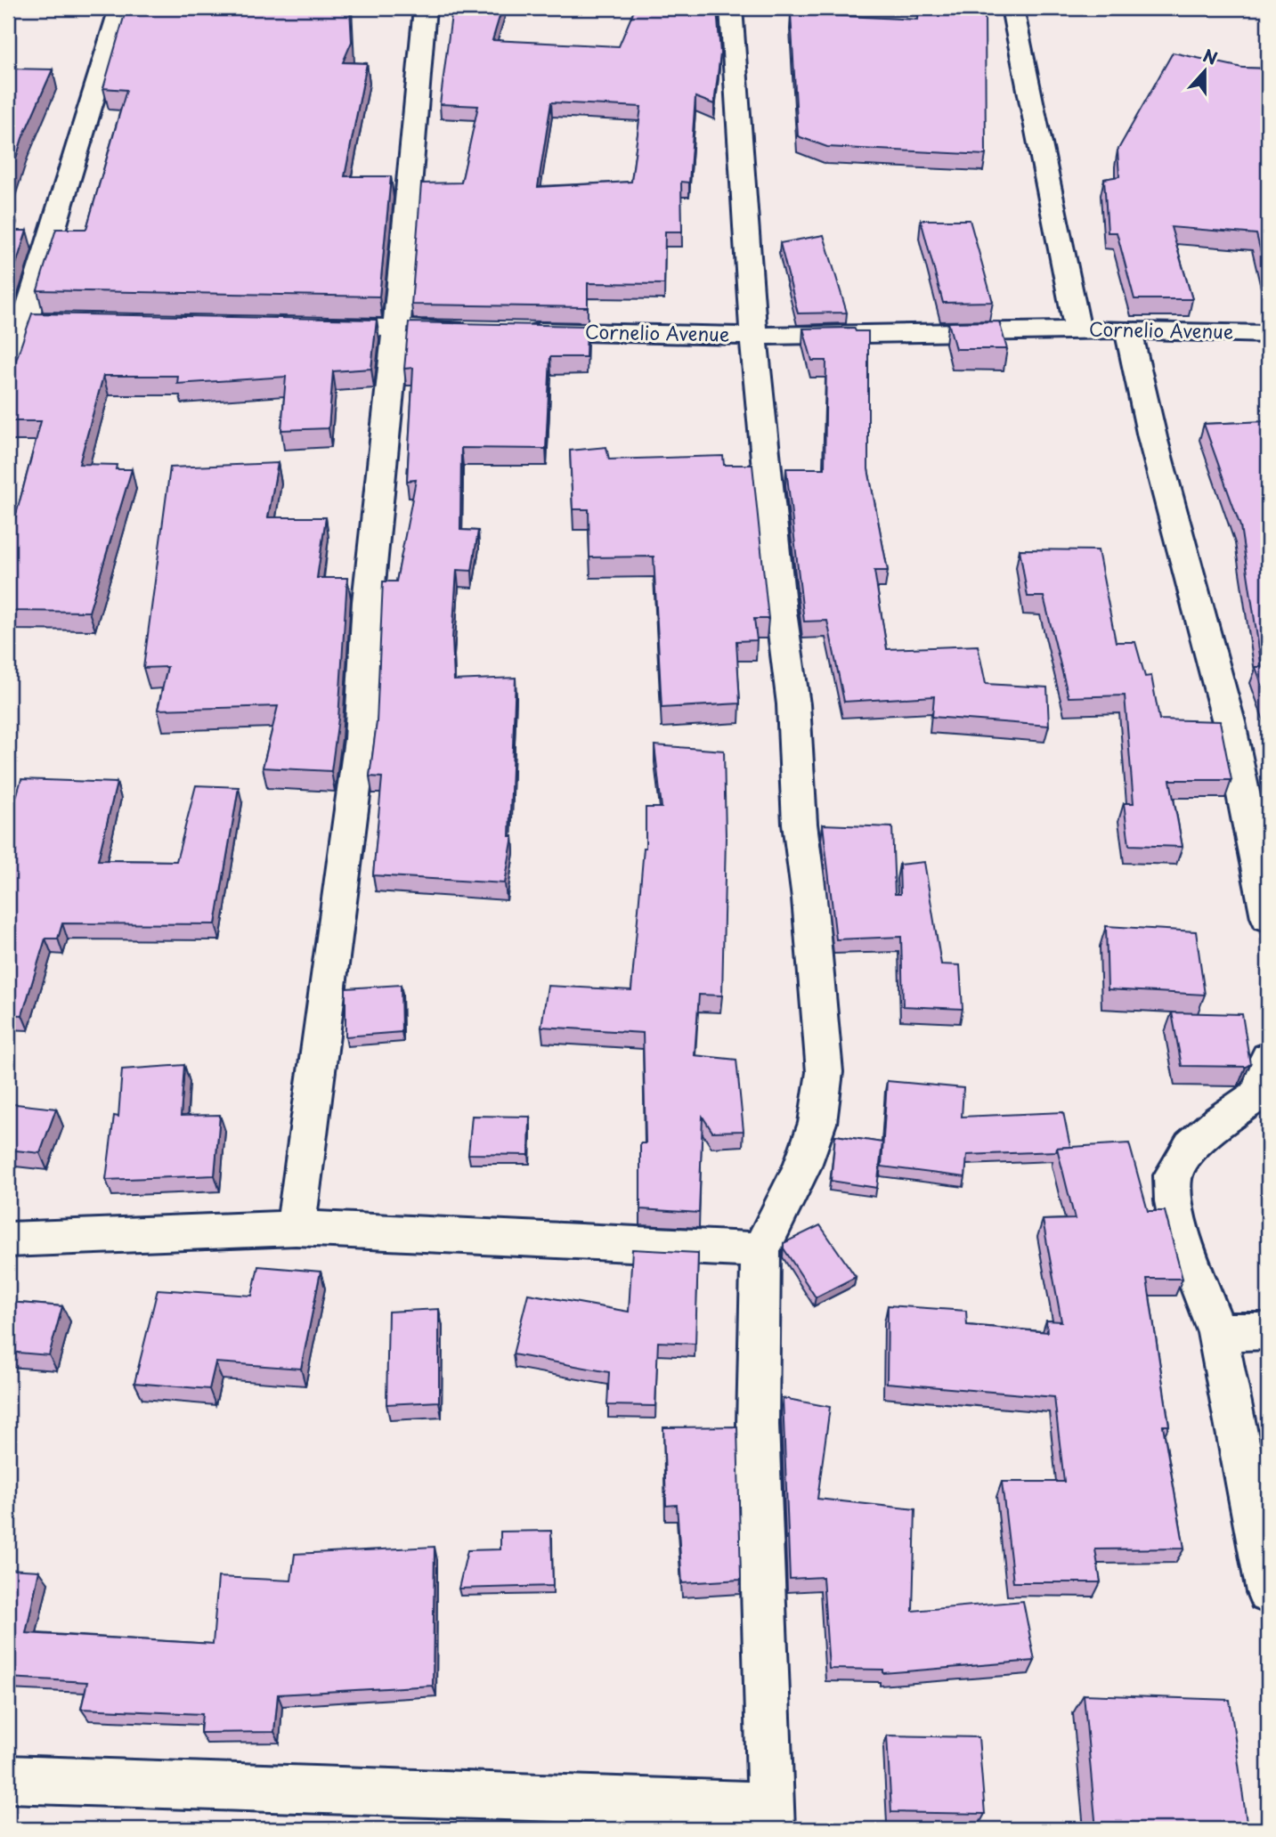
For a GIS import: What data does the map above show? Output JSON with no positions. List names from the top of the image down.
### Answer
{
  "streets": {
    "street": ["Cornelio Avenue"]
  },
  "north": "top"
}
